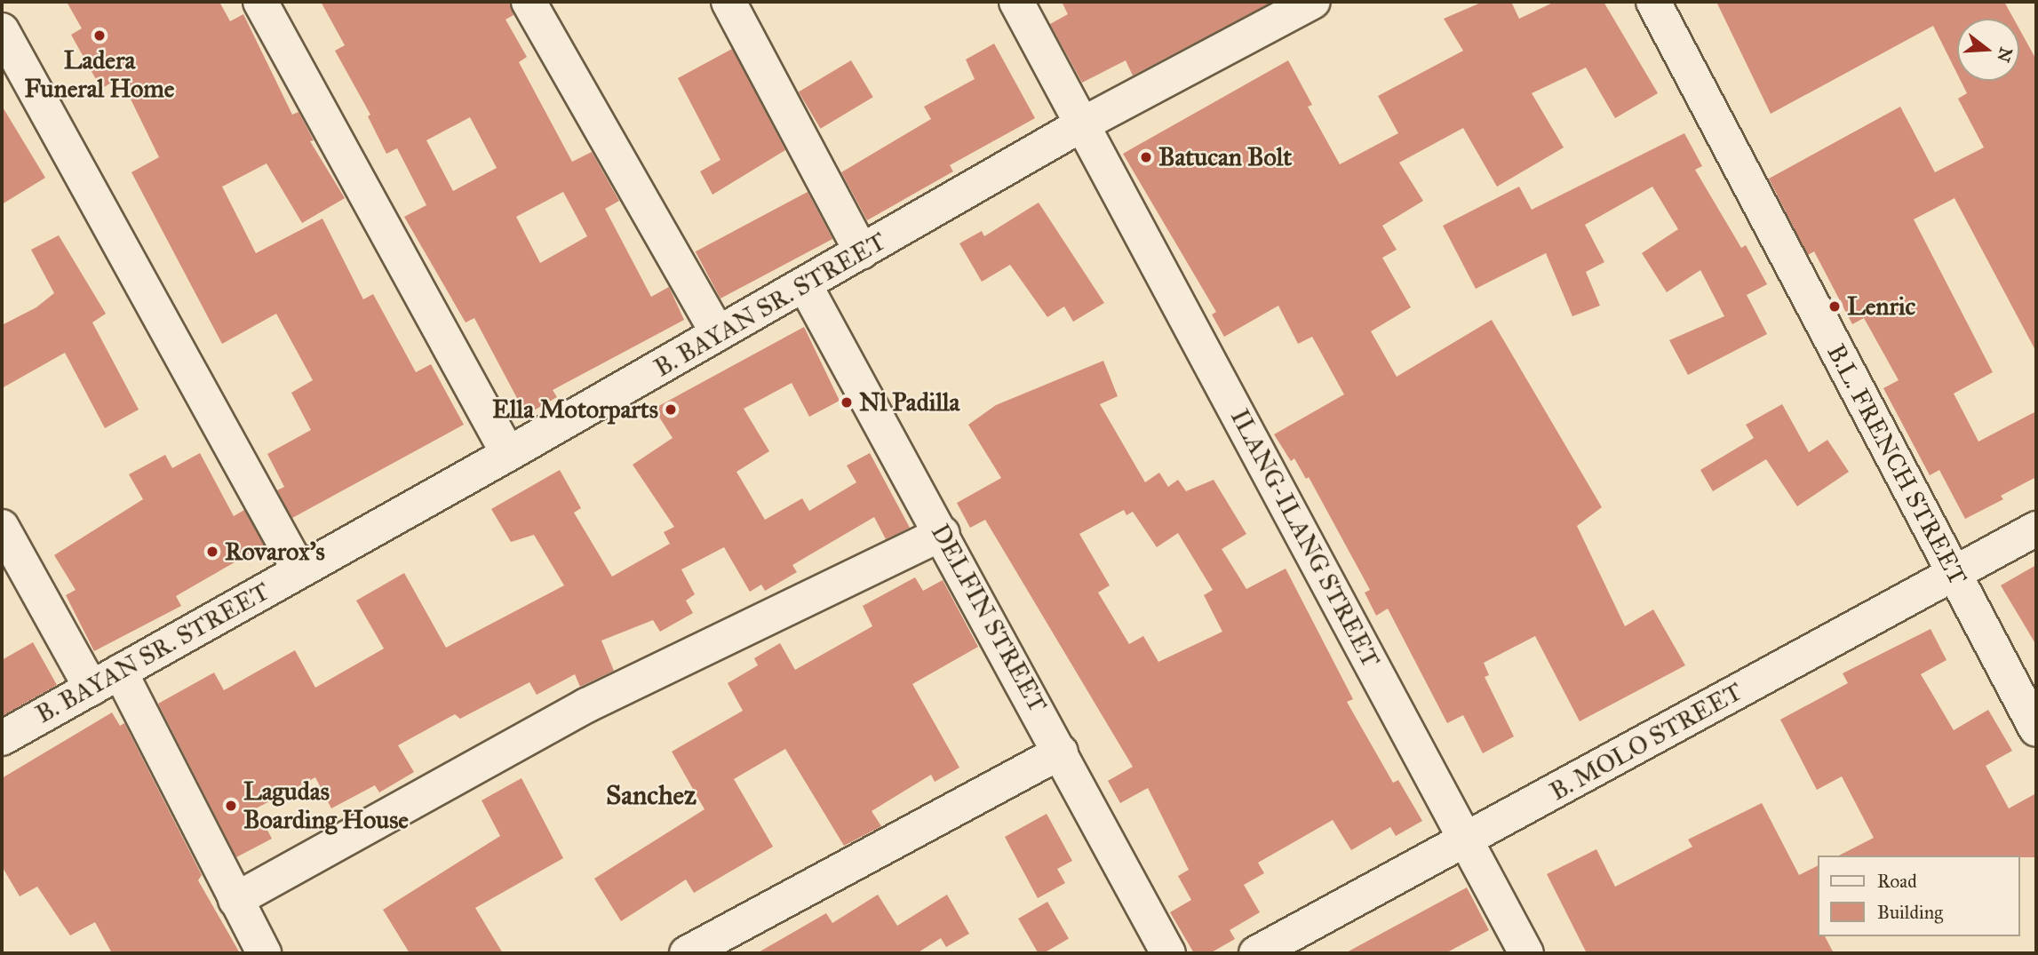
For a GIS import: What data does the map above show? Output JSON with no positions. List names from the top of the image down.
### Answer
{
  "streets": {
    "street": [
      "B. BAYAN SR. STREET",
      "B.L. FRENCH STREET",
      "ILANG-ILANG STREET",
      "DELFIN STREET",
      "B. MOLO STREET"
    ]
  },
  "crossings": [
    ["B. BAYAN SR. STREET", "ILANG-ILANG STREET"],
    ["B. BAYAN SR. STREET", "DELFIN STREET"],
    ["B.L. FRENCH STREET", "B. MOLO STREET"],
    ["ILANG-ILANG STREET", "B. MOLO STREET"]
  ],
  "districts": ["Sanchez"],
  "places": [
    "Ladera Funeral Home",
    "Batucan Bolt",
    "Lenric",
    "Nl Padilla",
    "Ella Motorparts",
    "Rovarox's",
    "Lagudas Boarding House"
  ],
  "legend": ["Road", "Building"],
  "north": "right"
}
